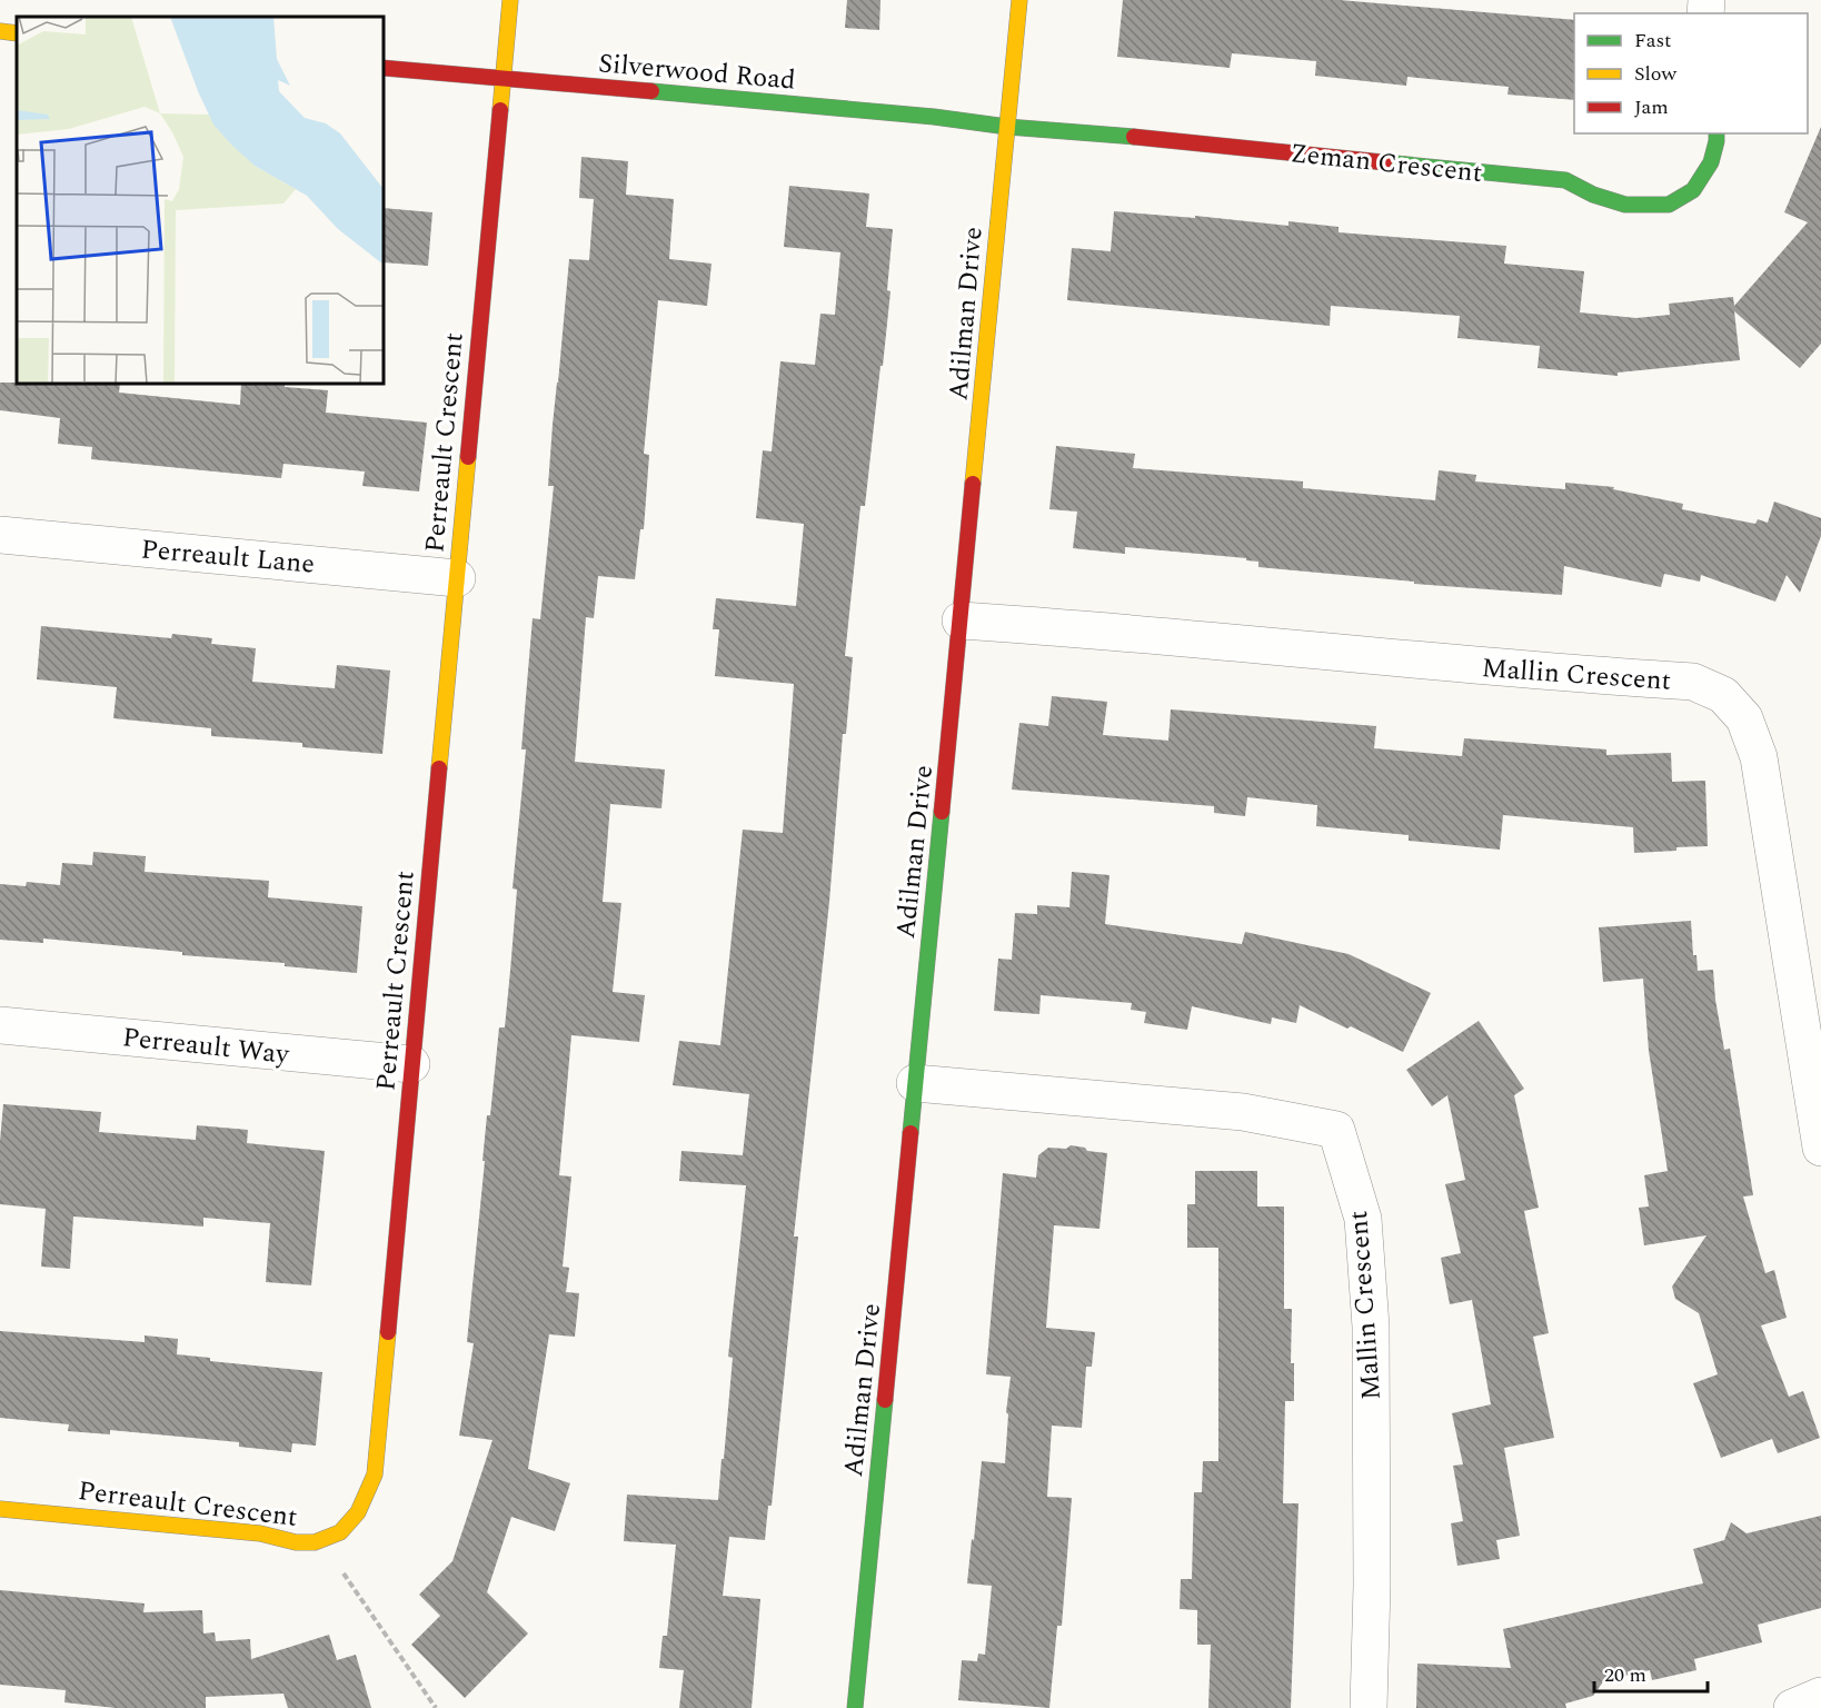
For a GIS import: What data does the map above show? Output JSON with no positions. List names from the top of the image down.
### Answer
{
  "streets": {
    "street": [
      "Silverwood Road",
      "Zeman Crescent",
      "Adilman Drive",
      "Perreault Crescent",
      "Perreault Lane",
      "Mallin Crescent",
      "Perreault Way"
    ]
  },
  "crossings": [
    ["Silverwood Road", "Zeman Crescent"],
    ["Silverwood Road", "Adilman Drive"],
    ["Silverwood Road", "Perreault Crescent"],
    ["Zeman Crescent", "Adilman Drive"],
    ["Adilman Drive", "Mallin Crescent"],
    ["Perreault Crescent", "Perreault Lane"],
    ["Perreault Crescent", "Perreault Way"]
  ],
  "legend": ["Fast", "Slow", "Jam"],
  "scale_bar": "20 m"
}
